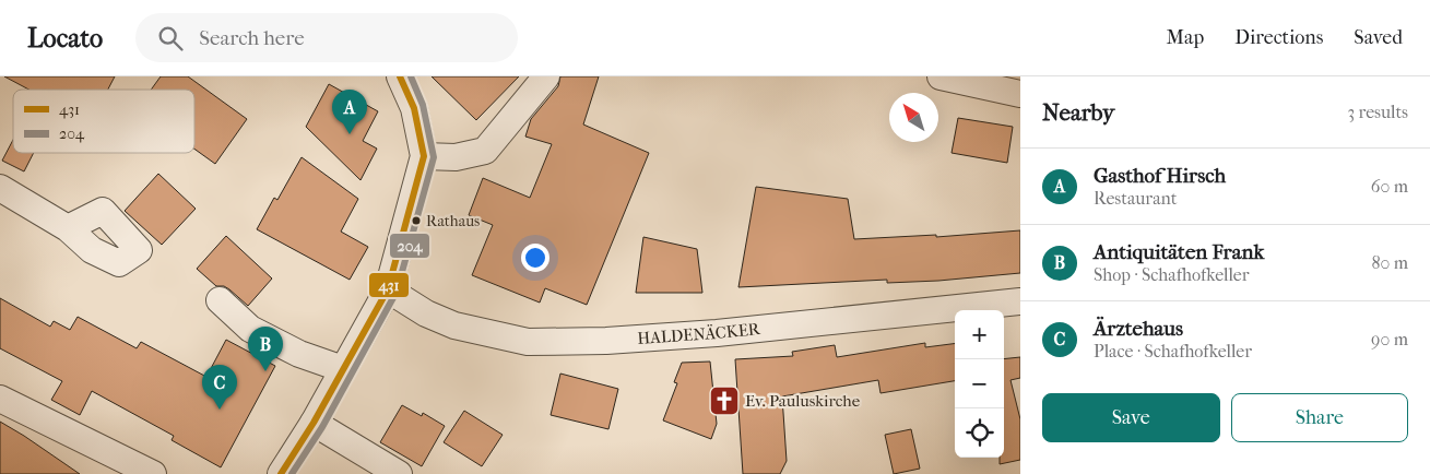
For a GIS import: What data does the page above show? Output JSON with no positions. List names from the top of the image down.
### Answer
{
  "streets": {
    "street": ["HALDENÄCKER"]
  },
  "places": {
    "other": ["Rathaus"],
    "church": ["Ev. Pauluskirche"]
  },
  "lines": ["transit line 431", "transit line 204"],
  "legend": ["431", "204"],
  "north": "top left",
  "page": {
    "header": "Locato",
    "search": "Search here",
    "nav": ["Map", "Directions", "Saved"],
    "heading": ["Nearby", "3 results"],
    "pins": ["A", "B", "C"],
    "list": [
      {
        "mark": "A",
        "name": "Gasthof Hirsch",
        "note": "Restaurant",
        "value": "60 m"
      },
      {
        "mark": "B",
        "name": "Antiquitäten Frank",
        "note": "Shop · Schafhofkeller",
        "value": "80 m"
      },
      {
        "mark": "C",
        "name": "Ärztehaus",
        "note": "Place · Schafhofkeller",
        "value": "90 m"
      }
    ],
    "map_buttons": ["+", "−"],
    "buttons": ["Save", "Share"]
  }
}
